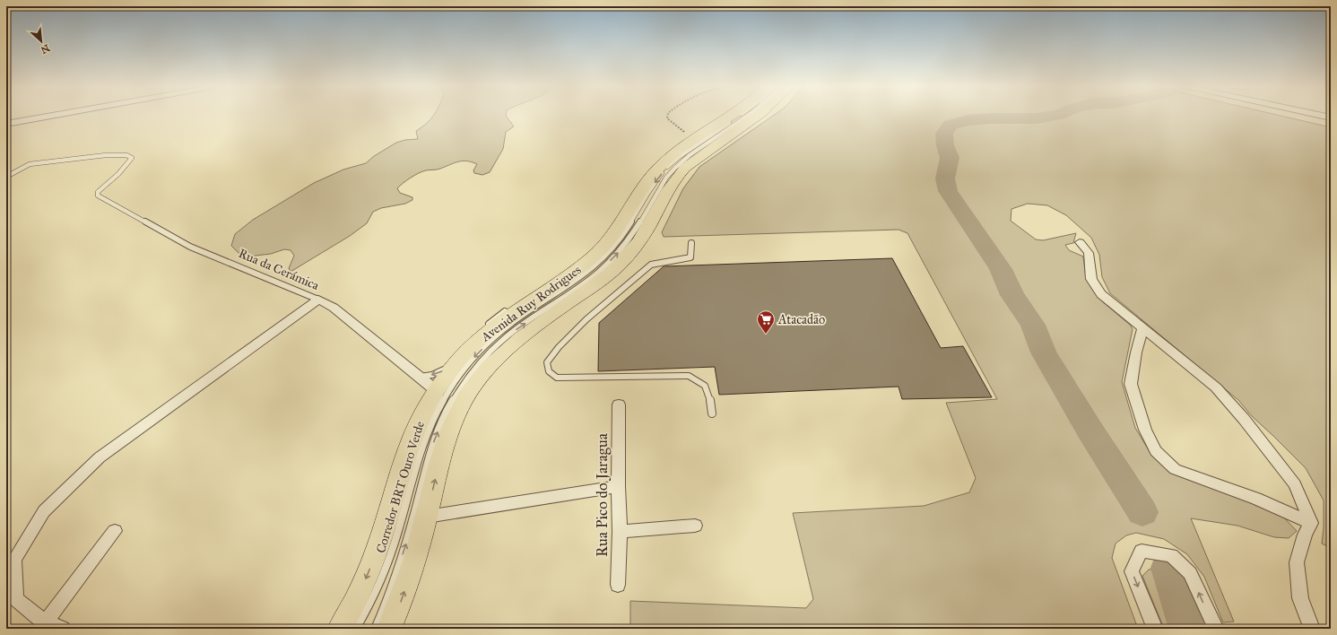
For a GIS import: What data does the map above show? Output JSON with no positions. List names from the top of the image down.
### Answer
{
  "streets": {
    "main road": ["Avenida Ruy Rodrigues"],
    "street": ["Rua da Cerámica", "Rua Pico do Jaragua"],
    "lane": ["Corredor BRT Ouro Verde"]
  },
  "crossings": [
    ["Rua da Cerámica", "Avenida Ruy Rodrigues"]
  ],
  "places": {
    "supermarket": ["Atacadão"]
  },
  "north": "bottom right"
}
